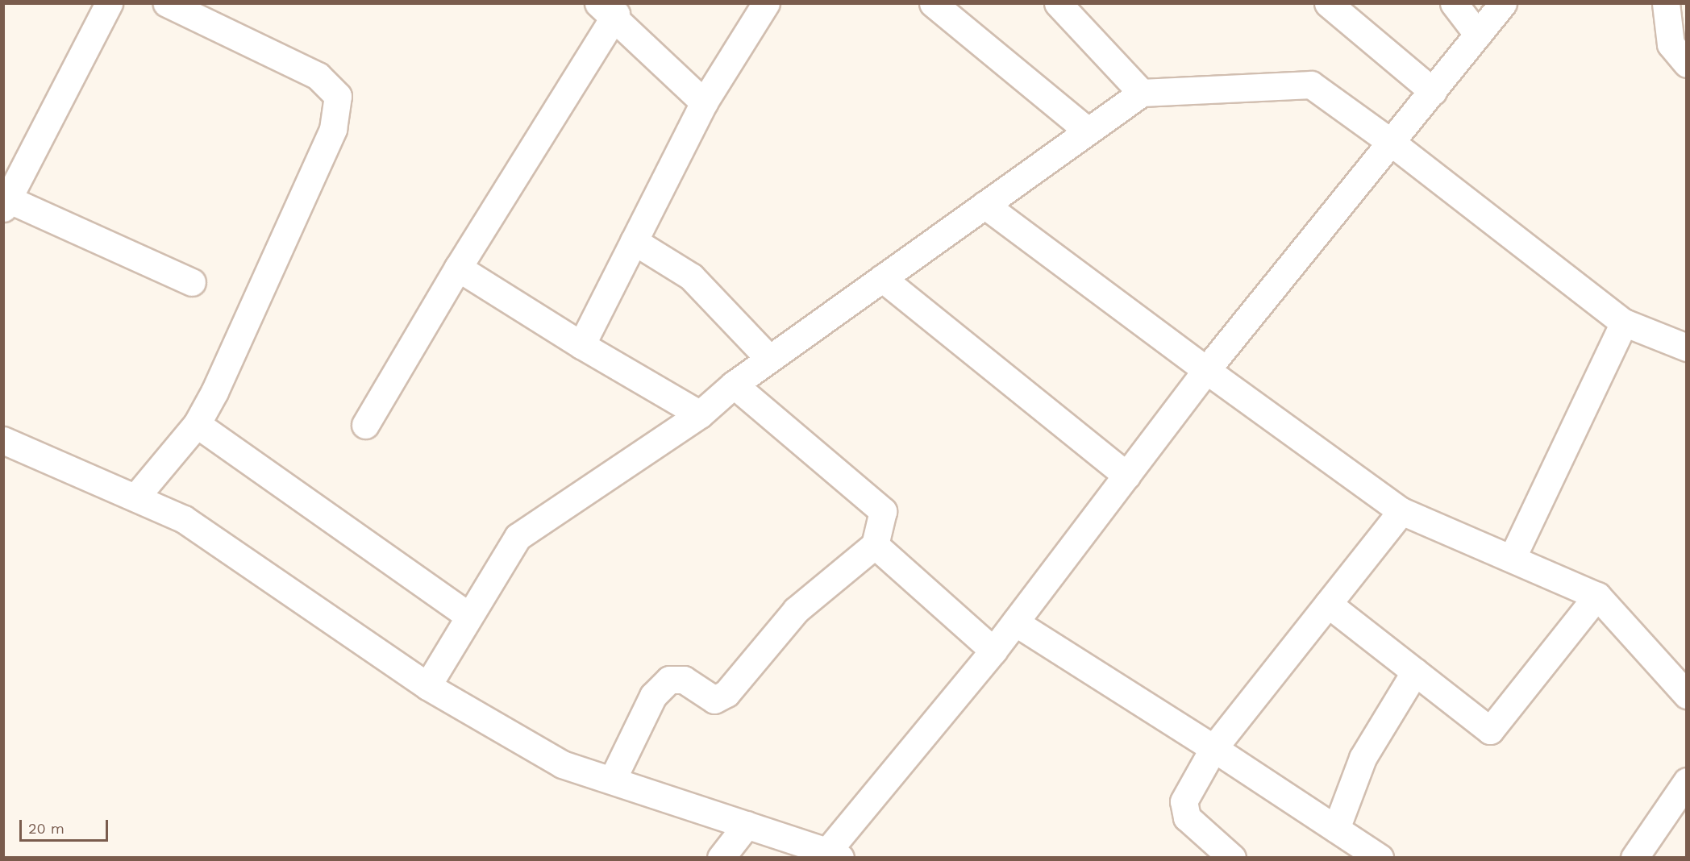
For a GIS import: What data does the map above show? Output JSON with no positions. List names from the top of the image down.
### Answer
{
  "scale_bar": "20 m"
}
